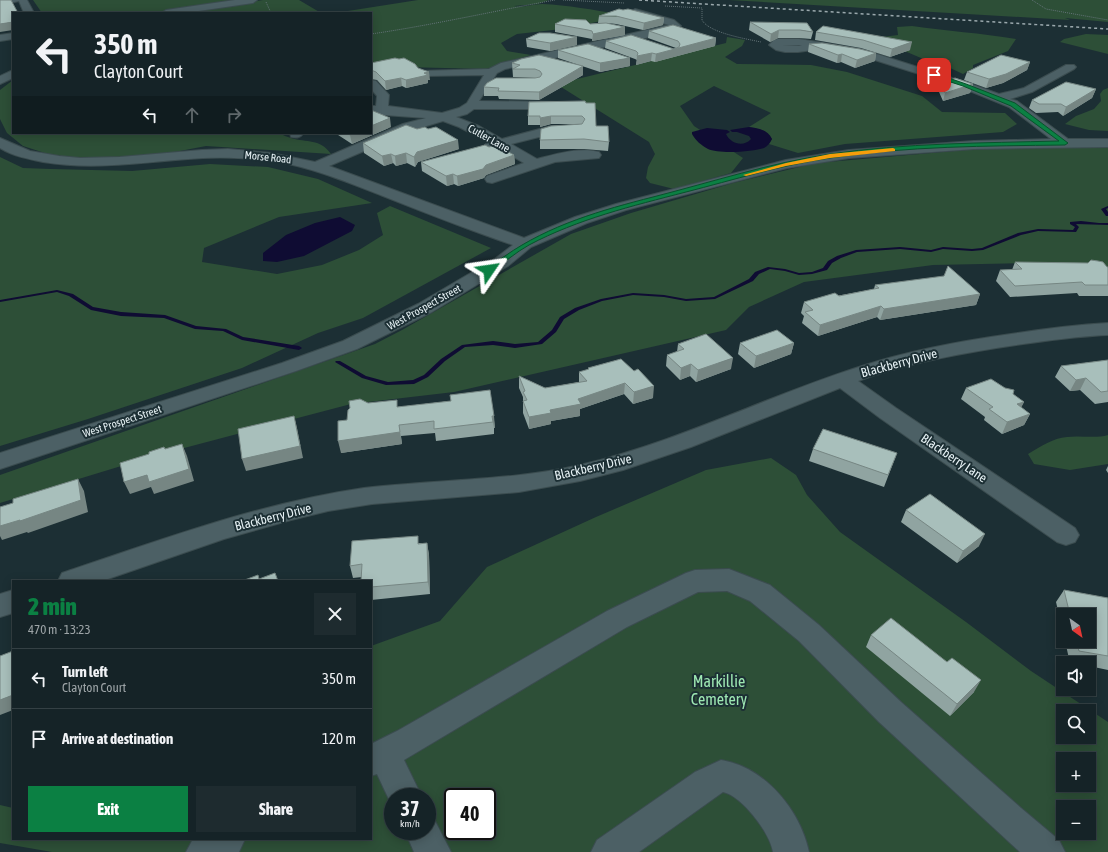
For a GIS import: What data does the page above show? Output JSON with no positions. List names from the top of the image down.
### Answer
{
  "streets": {
    "street": [
      "Cutler Lane",
      "Morse Road",
      "West Prospect Street",
      "Blackberry Drive",
      "Blackberry Lane"
    ]
  },
  "crossings": [
    ["Cutler Lane", "Morse Road"],
    ["Morse Road", "West Prospect Street"],
    ["Blackberry Drive", "Blackberry Lane"]
  ],
  "parks": ["Markillie Cemetery"],
  "north": "bottom right",
  "page": {
    "turn": ["350 m", "Clayton Court"],
    "heading": ["2 min", "470 m · 13:23"],
    "map_buttons": ["+", "−"],
    "list": [
      {
        "name": "Turn left",
        "note": "Clayton Court",
        "value": "350 m"
      },
      {
        "name": "Arrive at destination",
        "value": "120 m"
      }
    ],
    "buttons": ["Exit", "Share"],
    "speed": "37 km/h",
    "limit": "40"
  }
}
